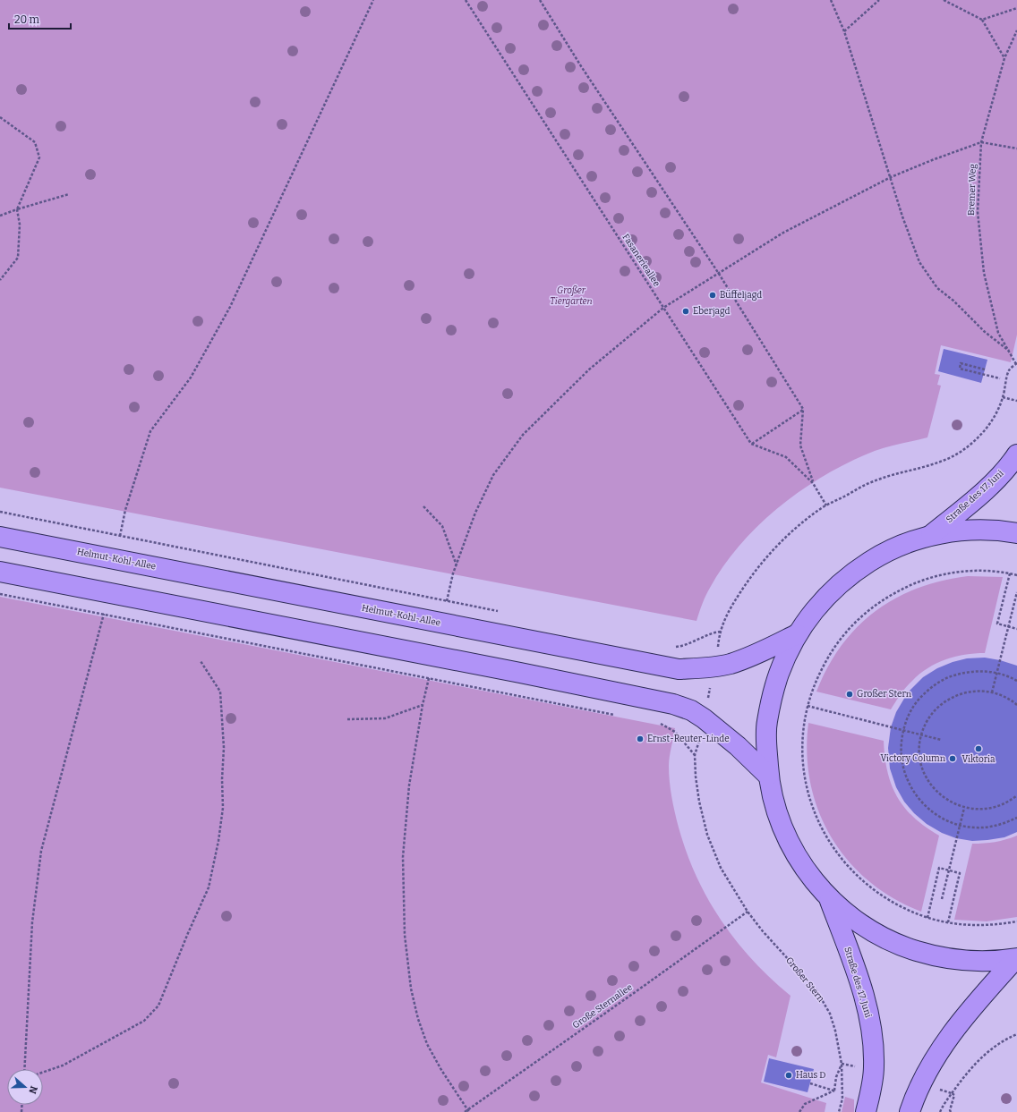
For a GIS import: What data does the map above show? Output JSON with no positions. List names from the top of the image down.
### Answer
{
  "streets": {
    "main road": ["Straße des 17. Juni", "Helmut-Kohl-Allee"],
    "path": [
      "Bremer Weg",
      "Fasanerieallee",
      "Großer Stern",
      "Große Sternallee"
    ]
  },
  "crossings": [
    ["Großer Stern", "Große Sternallee"]
  ],
  "parks": ["Großer Tiergarten"],
  "places": [
    "Büffeljagd",
    "Eberjagd",
    "Großer Stern",
    "Ernst-Reuter-Linde",
    "Viktoria",
    "Victory Column",
    "Haus D"
  ],
  "scale_bar": "20 m",
  "north": "right"
}
